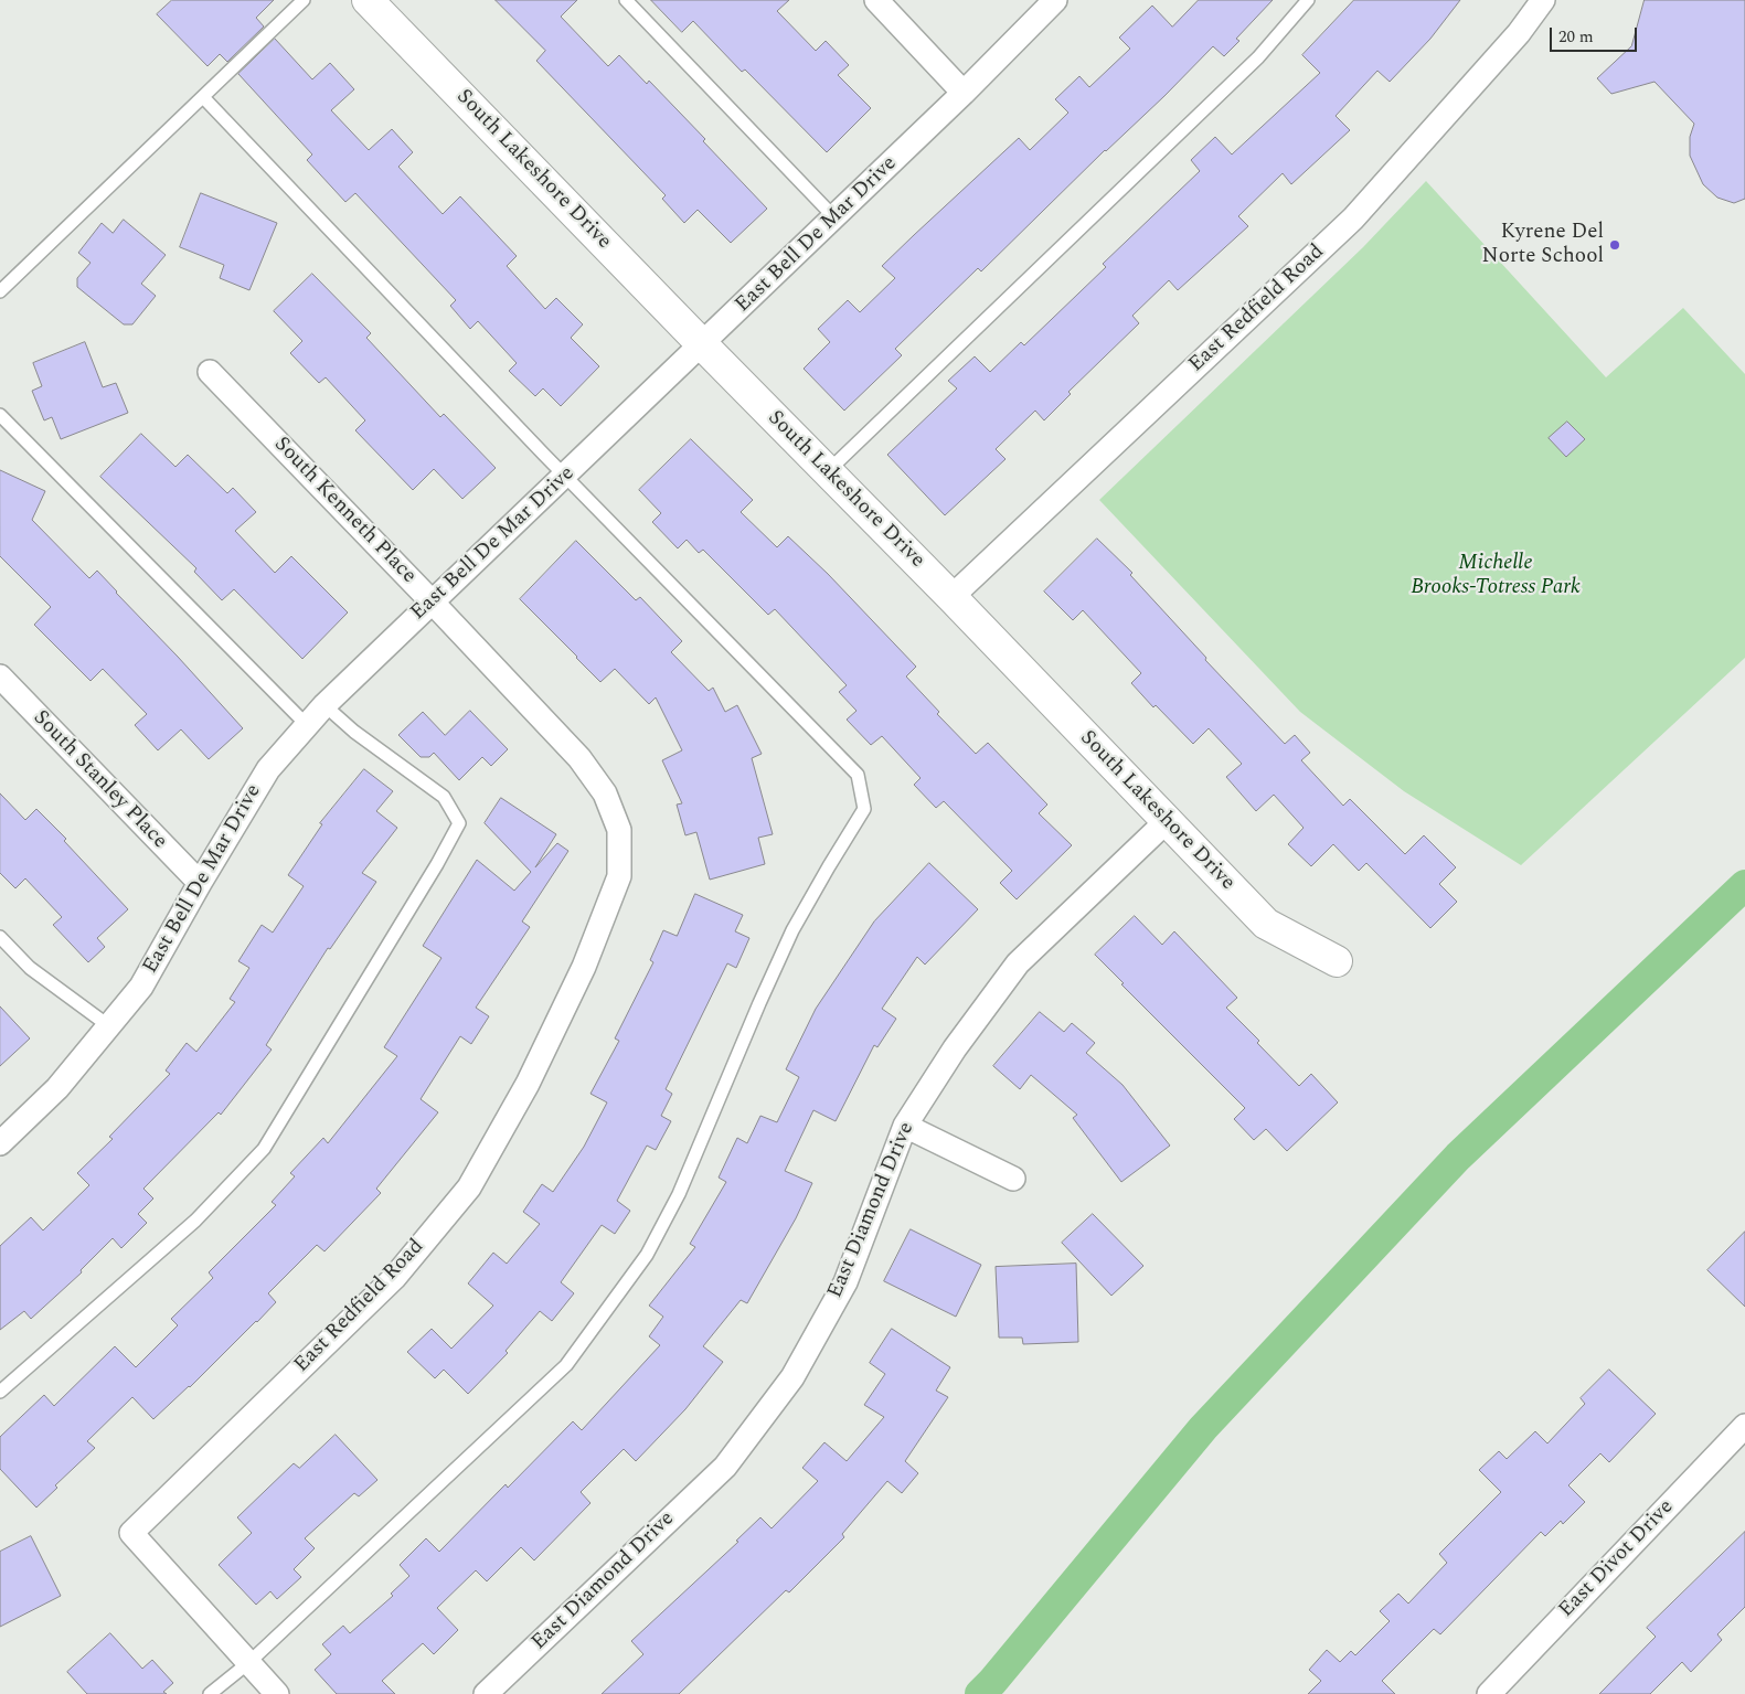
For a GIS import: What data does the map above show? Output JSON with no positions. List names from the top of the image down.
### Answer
{
  "streets": {
    "street": [
      "South Lakeshore Drive",
      "East Bell De Mar Drive",
      "East Redfield Road",
      "South Kenneth Place",
      "South Stanley Place",
      "East Diamond Drive",
      "East Divot Drive"
    ]
  },
  "crossings": [
    ["South Lakeshore Drive", "East Bell De Mar Drive"],
    ["South Lakeshore Drive", "East Redfield Road"],
    ["South Lakeshore Drive", "East Diamond Drive"],
    ["East Bell De Mar Drive", "South Kenneth Place"],
    ["East Bell De Mar Drive", "South Stanley Place"],
    ["East Redfield Road", "South Kenneth Place"]
  ],
  "parks": ["Michelle Brooks-Totress Park"],
  "places": ["Kyrene Del Norte School"],
  "scale_bar": "20 m"
}
